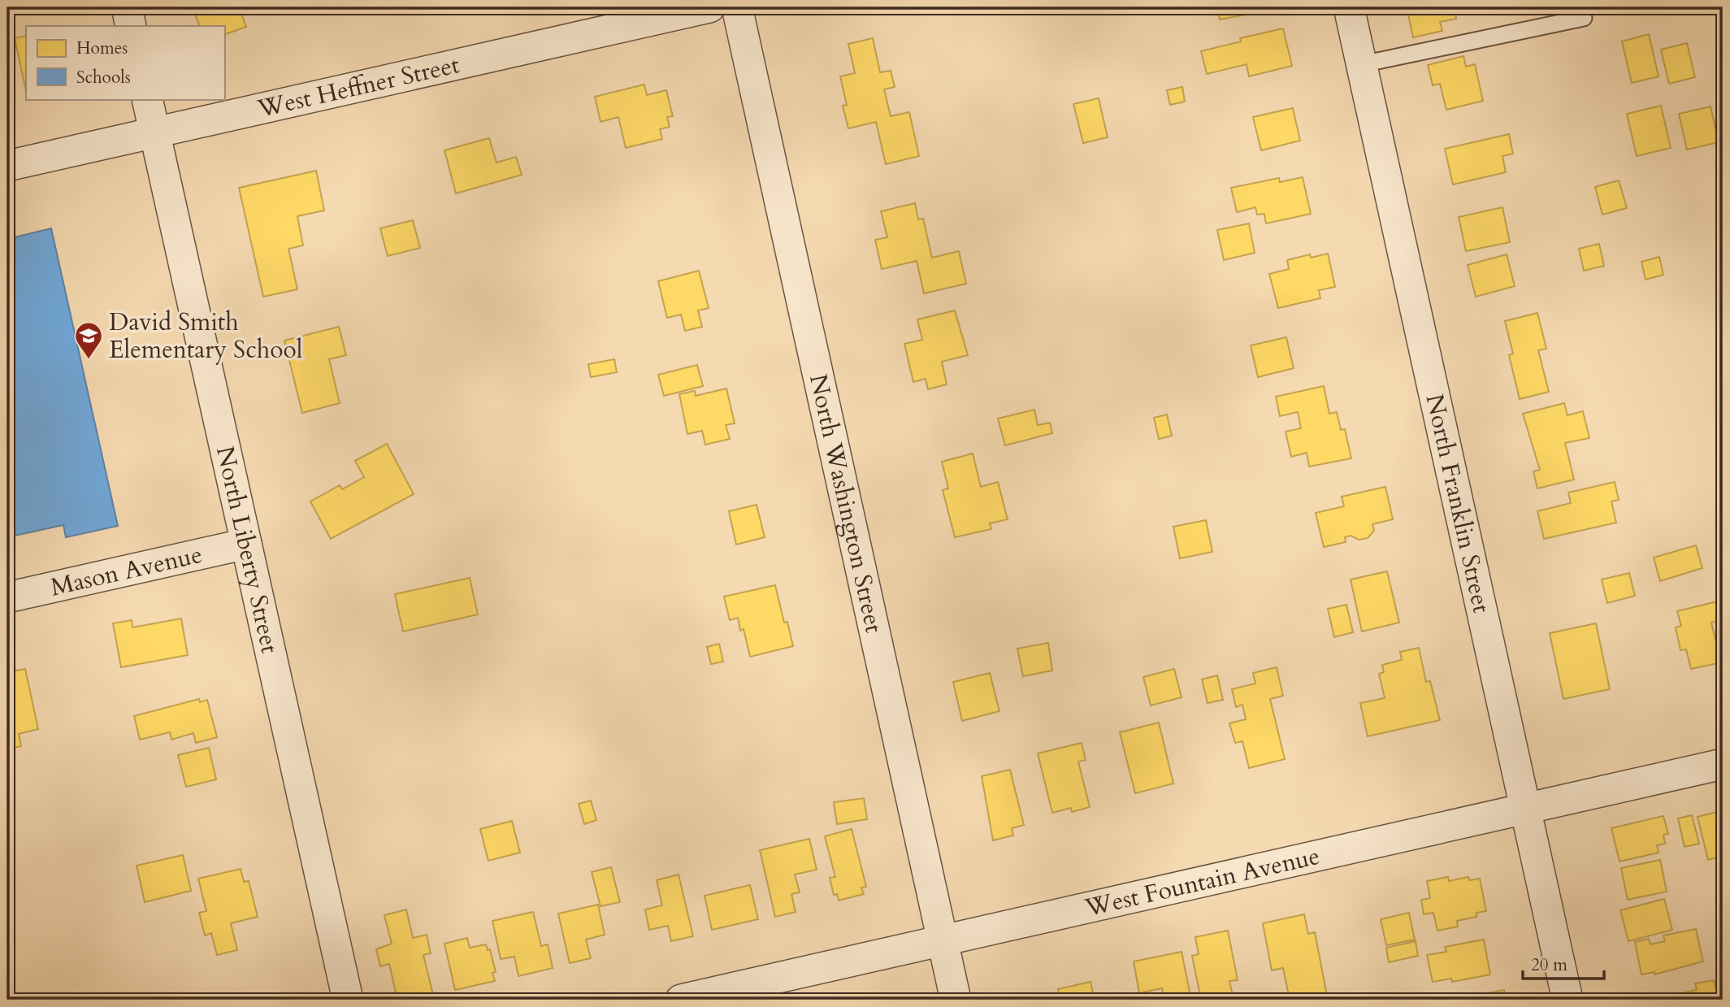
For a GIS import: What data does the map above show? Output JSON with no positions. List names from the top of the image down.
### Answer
{
  "streets": {
    "street": [
      "West Heffner Street",
      "North Washington Street",
      "North Franklin Street",
      "North Liberty Street",
      "Mason Avenue",
      "West Fountain Avenue"
    ]
  },
  "crossings": [
    ["West Heffner Street", "North Liberty Street"],
    ["North Washington Street", "West Fountain Avenue"],
    ["North Franklin Street", "West Fountain Avenue"],
    ["North Liberty Street", "Mason Avenue"]
  ],
  "places": {
    "school or university": ["David Smith Elementary School"]
  },
  "legend": ["Homes", "Schools"],
  "scale_bar": "20 m"
}
